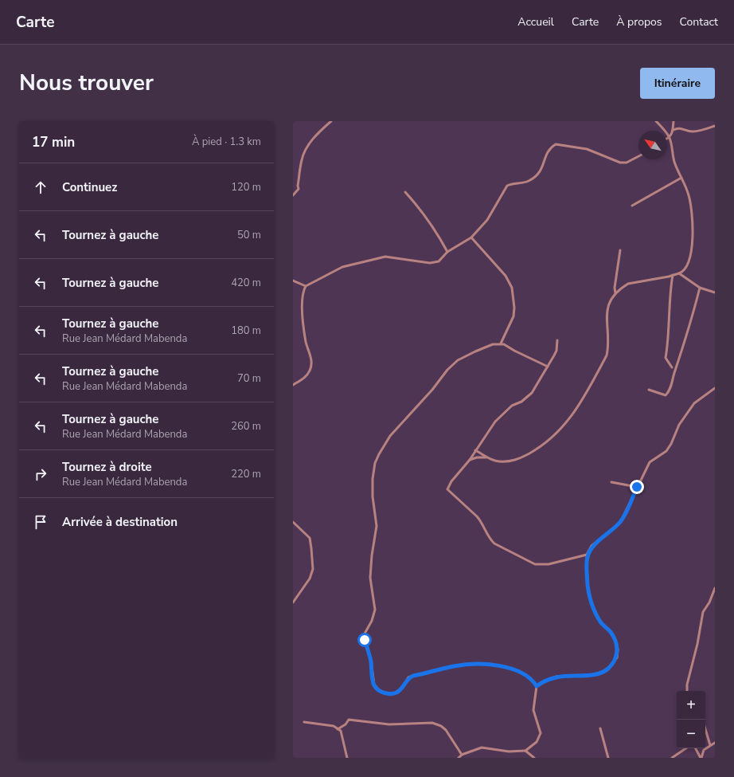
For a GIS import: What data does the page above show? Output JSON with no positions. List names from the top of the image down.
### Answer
{
  "north": "top left",
  "page": {
    "header": "Carte",
    "nav": [
      "Accueil",
      "Carte",
      "À propos",
      "Contact"
    ],
    "title": "Nous trouver",
    "buttons": "Itinéraire",
    "heading": ["17 min", "À pied · 1.3 km"],
    "list": [
      ["Continuez", "120 m"],
      ["Tournez à gauche", "50 m"],
      ["Tournez à gauche", "420 m"],
      ["Tournez à gauche", "Rue Jean Médard Mabenda", "180 m"],
      ["Tournez à gauche", "Rue Jean Médard Mabenda", "70 m"],
      ["Tournez à gauche", "Rue Jean Médard Mabenda", "260 m"],
      ["Tournez à droite", "Rue Jean Médard Mabenda", "220 m"],
      "Arrivée à destination"
    ],
    "map_buttons": ["+", "−"]
  }
}
